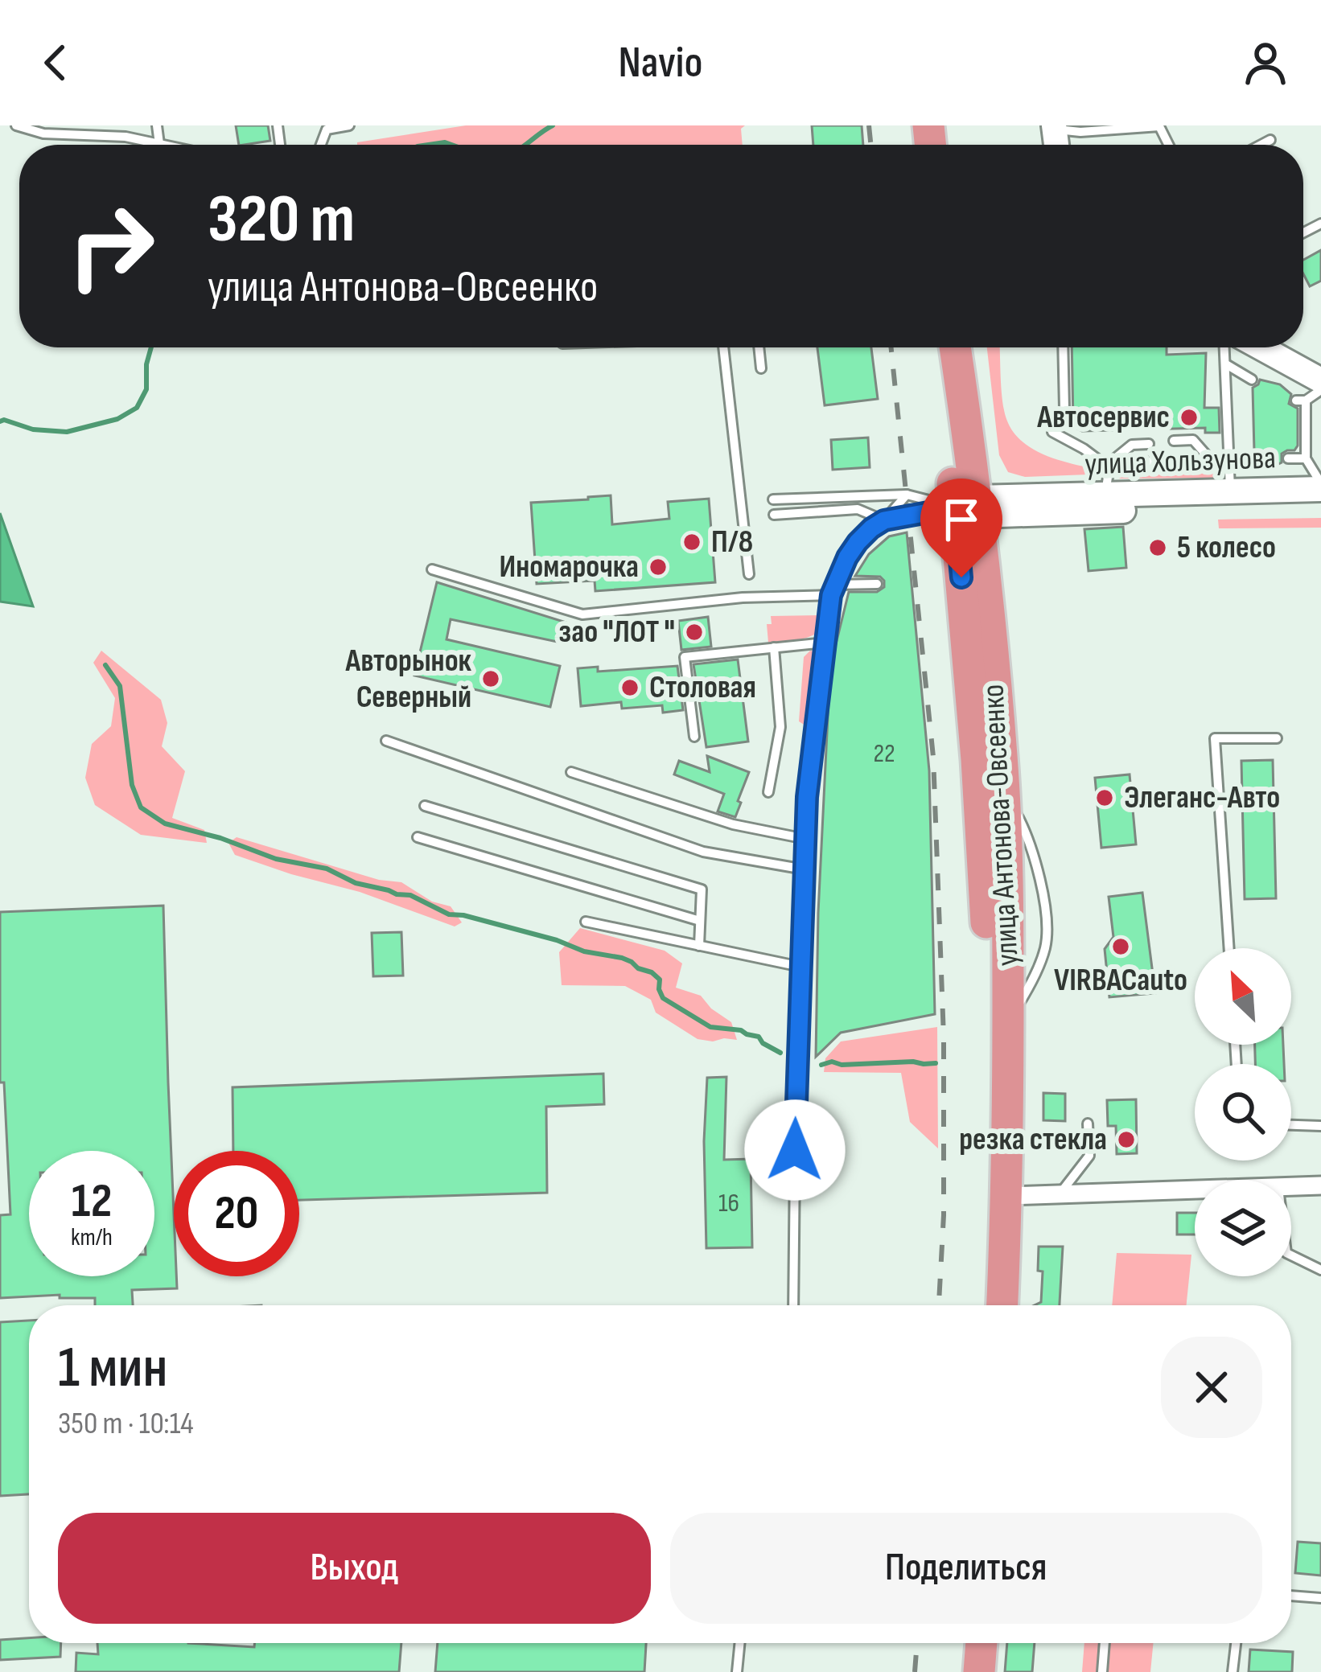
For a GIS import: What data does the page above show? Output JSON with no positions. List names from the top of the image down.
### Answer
{
  "streets": {
    "highway": ["улица Антонова-Овсеенко"],
    "main road": ["улица Хользунова"]
  },
  "crossings": [
    ["улица Хользунова", "улица Антонова-Овсеенко"]
  ],
  "places": [
    "Автосервис",
    "П/8",
    "5 колесо",
    "Иномарочка",
    "зао \"ЛОТ \"",
    "Авторынок Северный",
    "Столовая",
    "Элеганс-Авто",
    "VIRBACauto",
    "резка стекла"
  ],
  "house_numbers": ["22", "16"],
  "north": "top left",
  "page": {
    "header": "Navio",
    "turn": ["320 m", "улица Антонова-Овсеенко"],
    "speed": "12 km/h",
    "limit": "20",
    "heading": ["1 мин", "350 m · 10:14"],
    "buttons": ["Выход", "Поделиться"]
  }
}
